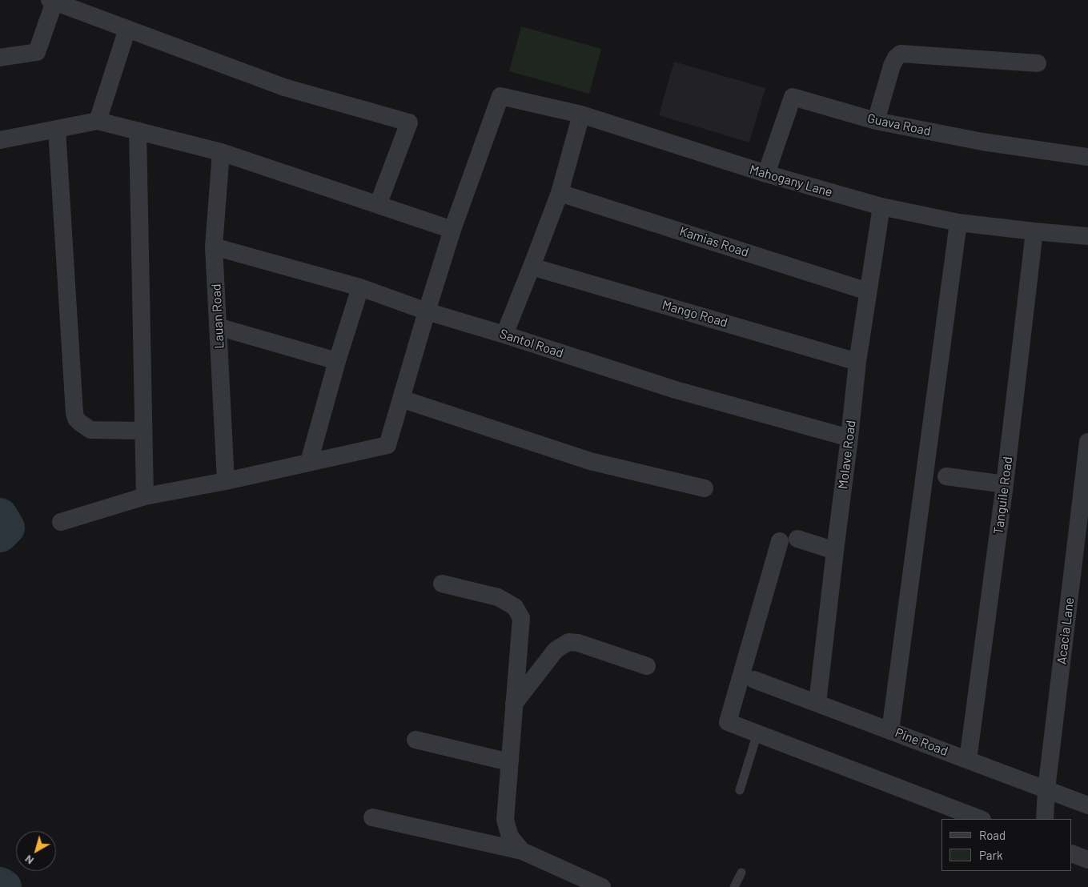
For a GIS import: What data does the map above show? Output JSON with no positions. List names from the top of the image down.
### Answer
{
  "streets": {
    "street": [
      "Guava Road",
      "Mahogany Lane",
      "Kamias Road",
      "Mango Road",
      "Lauan Road",
      "Santol Road",
      "Molave Road",
      "Tanguile Road",
      "Acacia Lane",
      "Pine Road"
    ]
  },
  "crossings": [
    ["Guava Road", "Mahogany Lane"],
    ["Mahogany Lane", "Molave Road"],
    ["Mahogany Lane", "Tanguile Road"],
    ["Kamias Road", "Molave Road"],
    ["Mango Road", "Molave Road"],
    ["Lauan Road", "Santol Road"],
    ["Santol Road", "Molave Road"],
    ["Molave Road", "Pine Road"],
    ["Tanguile Road", "Pine Road"],
    ["Acacia Lane", "Pine Road"]
  ],
  "legend": ["Road", "Park"],
  "north": "bottom left"
}
